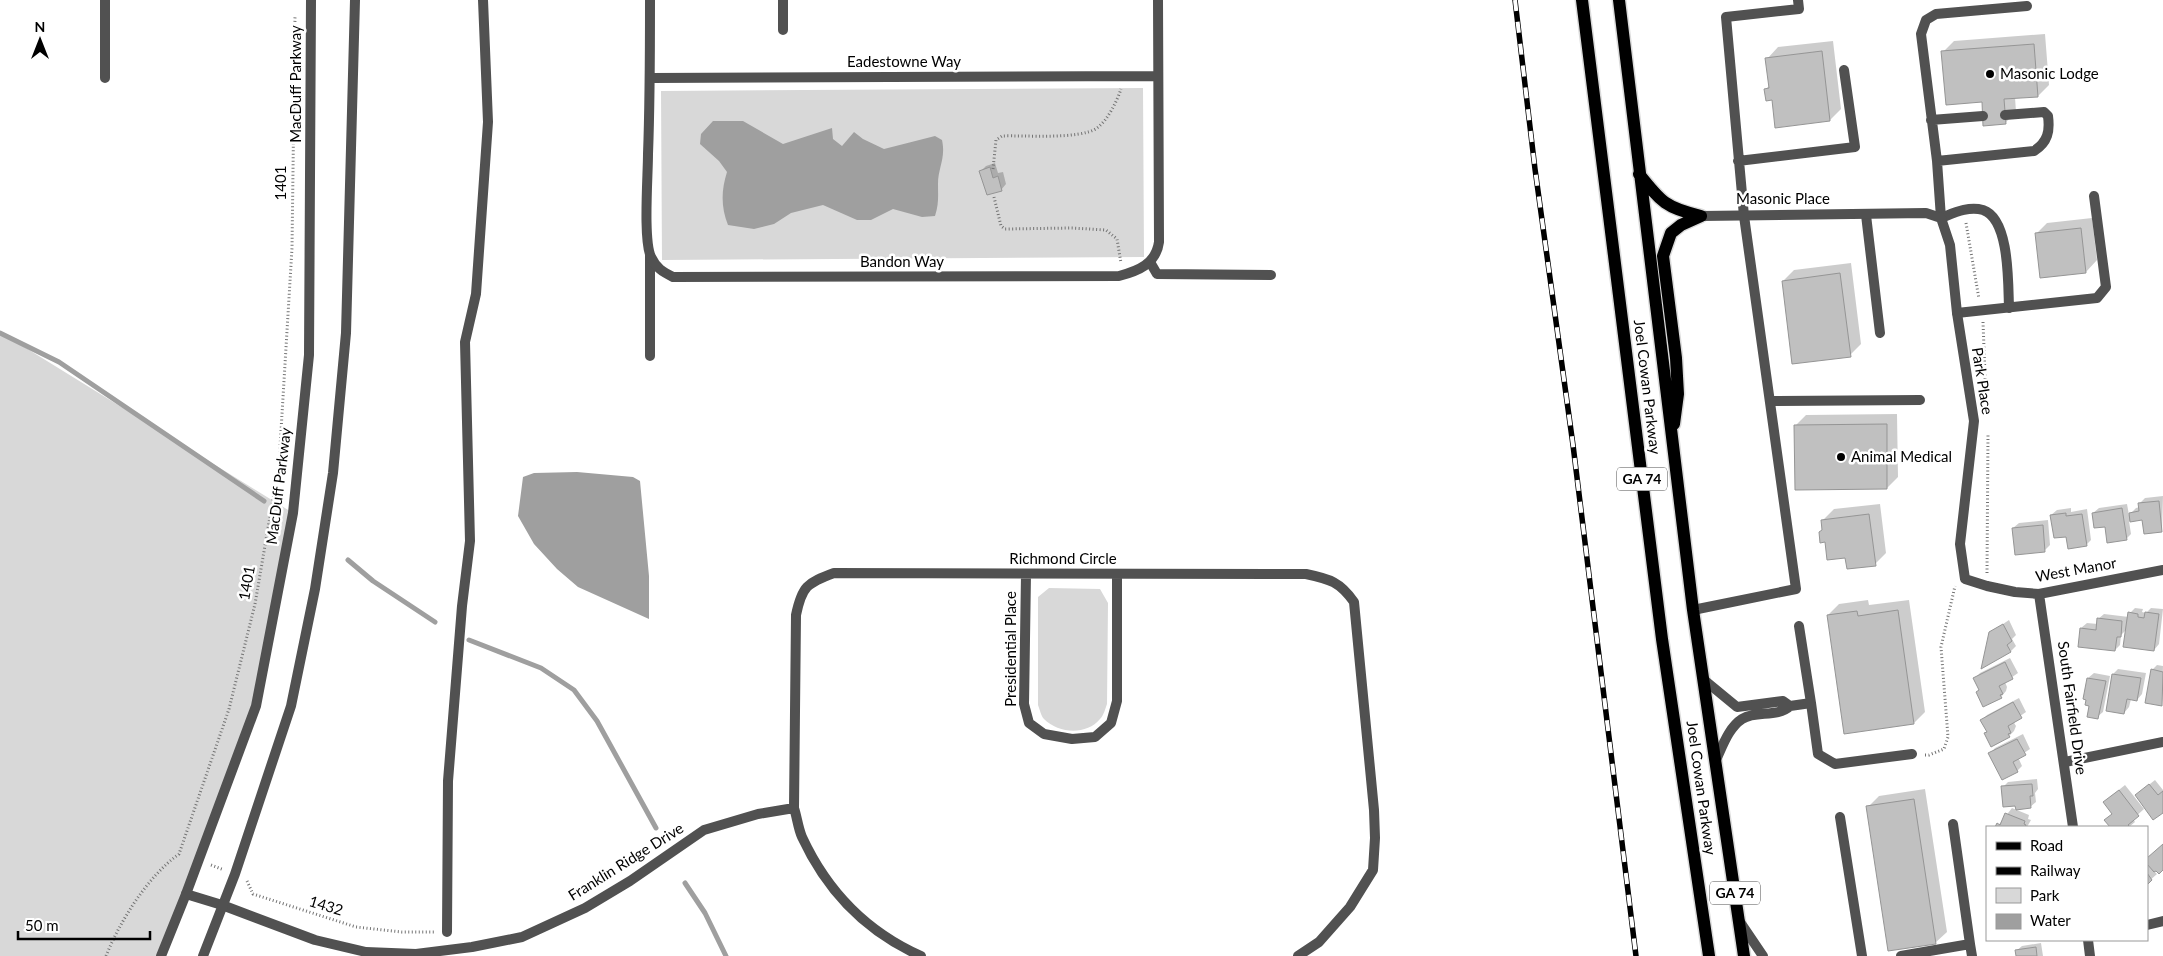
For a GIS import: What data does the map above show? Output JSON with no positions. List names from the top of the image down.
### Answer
{
  "streets": {
    "main road": ["Masonic Place", "Joel Cowan Parkway", "GA 74"],
    "street": [
      "Eadestowne Way",
      "MacDuff Parkway",
      "Bandon Way",
      "Park Place",
      "Richmond Circle",
      "West Manor",
      "Presidential Place",
      "South Fairfield Drive",
      "Franklin Ridge Drive"
    ],
    "path": ["1401", "1432"]
  },
  "crossings": [
    ["MacDuff Parkway", "Franklin Ridge Drive"],
    ["MacDuff Parkway", "1432"],
    ["1401", "1432"],
    ["Masonic Place", "Park Place"],
    ["Masonic Place", "Joel Cowan Parkway"],
    ["Park Place", "West Manor"],
    ["Richmond Circle", "Presidential Place"],
    ["Richmond Circle", "Franklin Ridge Drive"],
    ["West Manor", "South Fairfield Drive"]
  ],
  "places": ["Masonic Lodge", "Animal Medical"],
  "legend": [
    "Road",
    "Railway",
    "Park",
    "Water"
  ],
  "scale_bar": "50 m",
  "north": "top"
}
